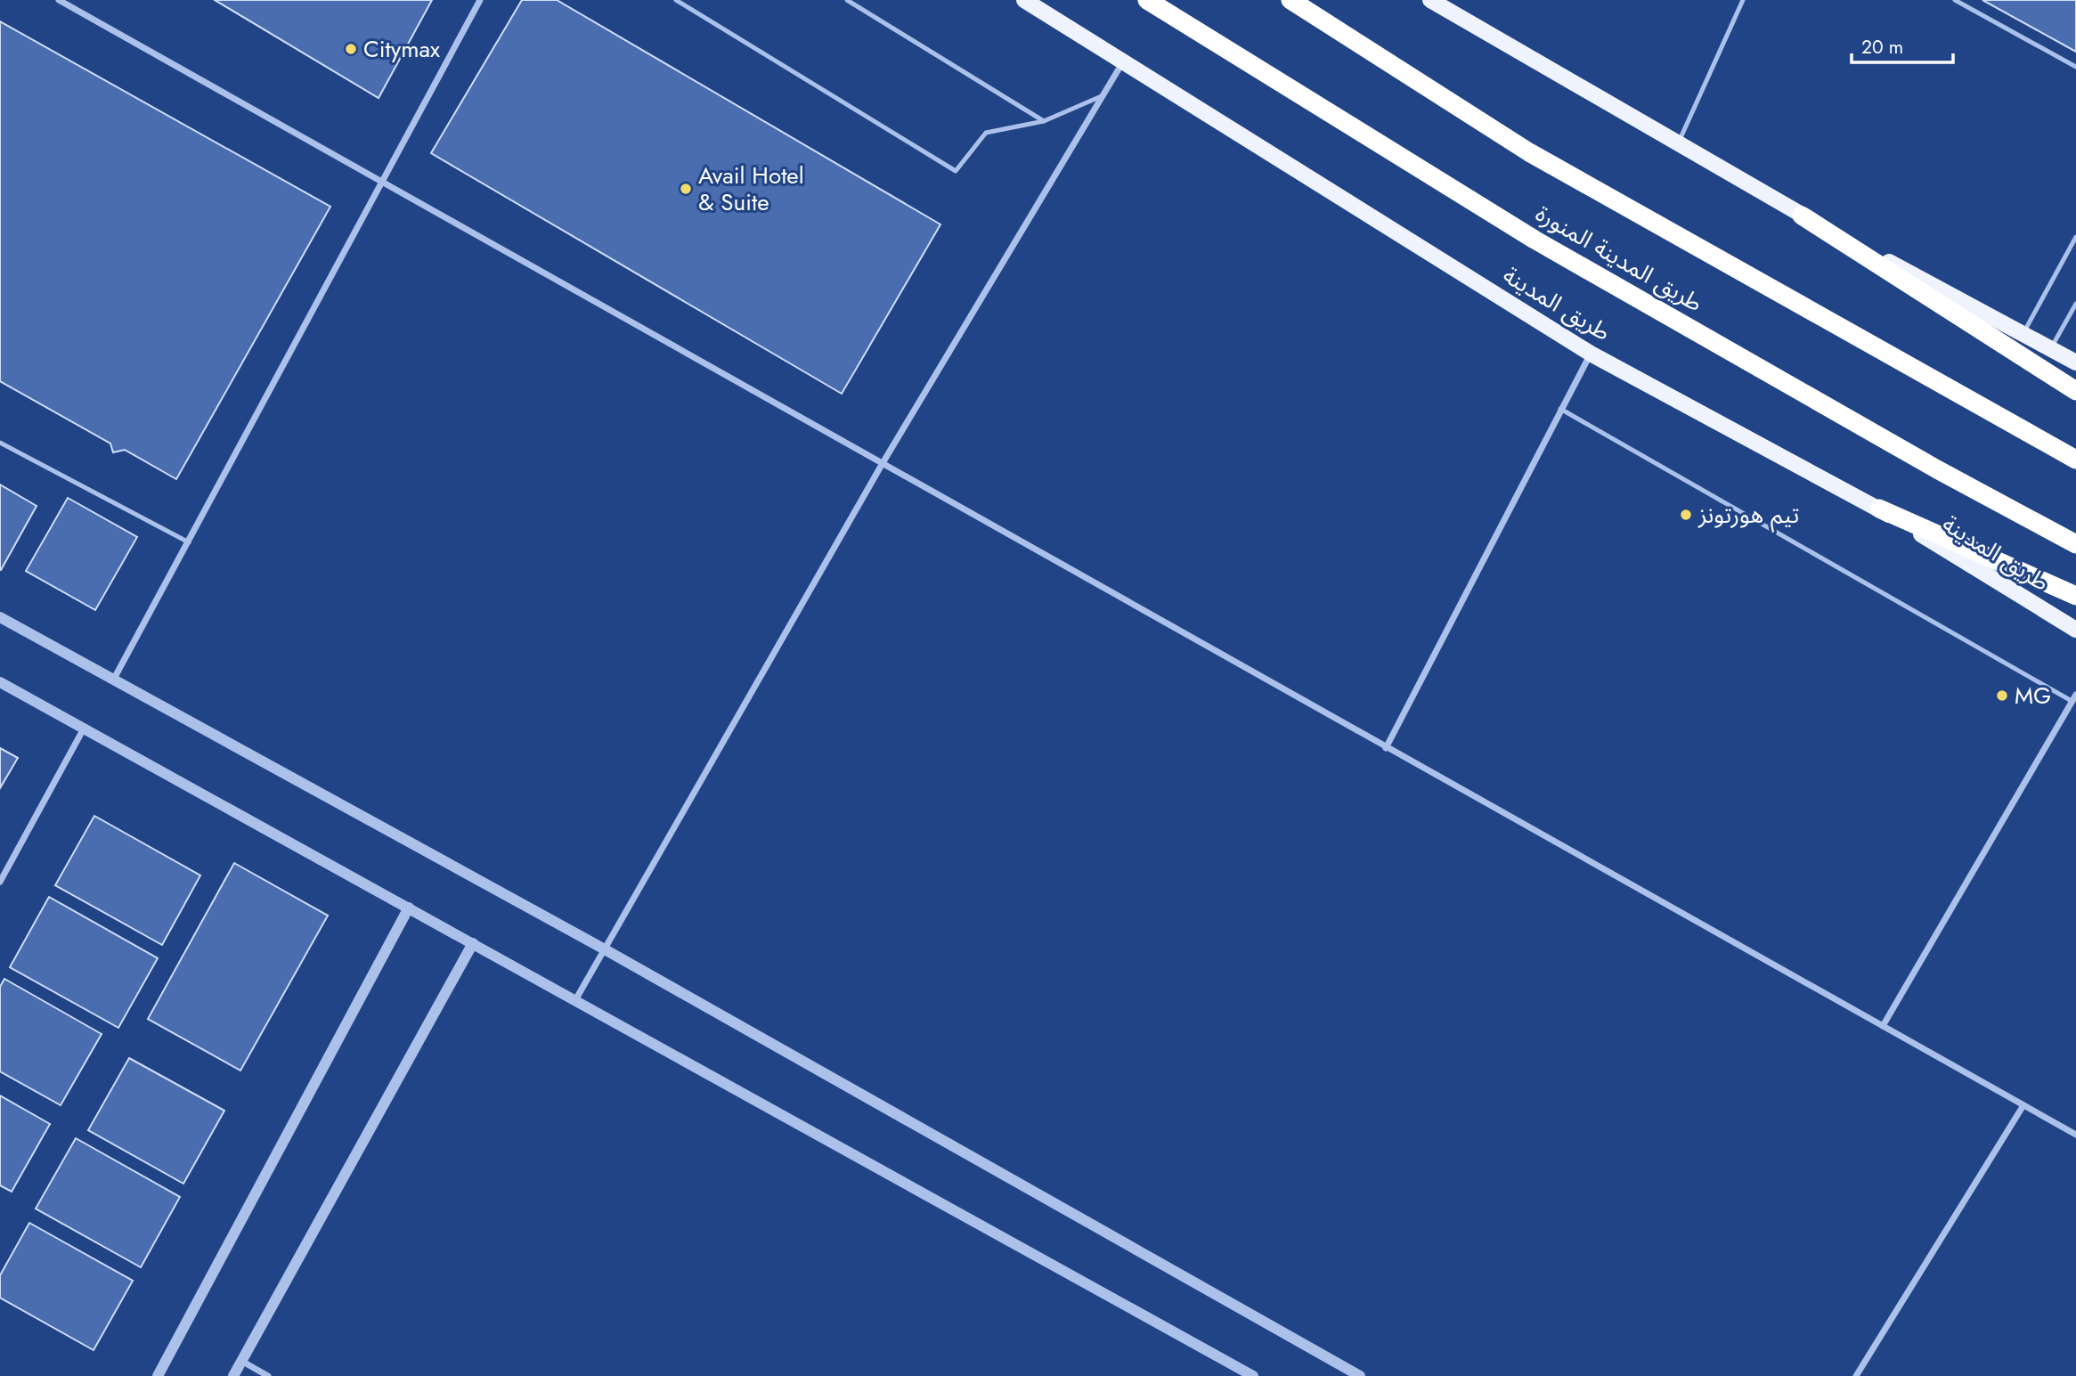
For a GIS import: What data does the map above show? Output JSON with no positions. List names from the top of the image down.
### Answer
{
  "streets": {
    "highway": ["طريق المدينة المنورة"],
    "main road": ["طريق المدينة"]
  },
  "places": [
    "Citymax",
    "Avail Hotel & Suite",
    "تيم هورتونز",
    "MG"
  ],
  "scale_bar": "20 m"
}
